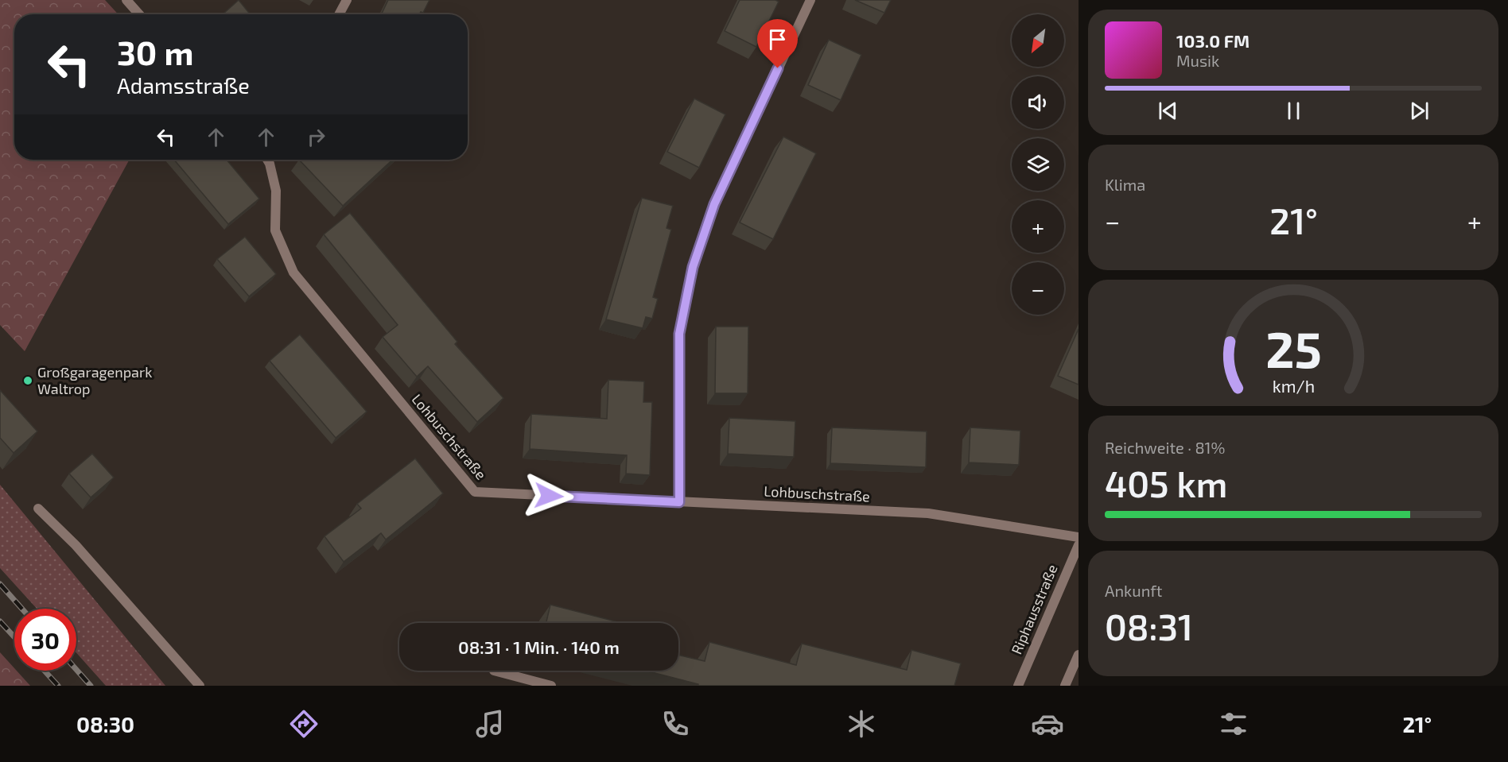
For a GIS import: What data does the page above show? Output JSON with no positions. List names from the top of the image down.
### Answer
{
  "streets": {
    "street": ["Lohbuschstraße", "Riphausstraße"]
  },
  "places": ["Großgaragenpark Waltrop"],
  "north": "bottom left",
  "page": {
    "map_buttons": ["+", "−"],
    "turn": ["30 m", "Adamsstraße"],
    "song": ["103.0 FM", "Musik"],
    "tile": [
      "Klima",
      ["Reichweite · 81%", "405 km"],
      ["Ankunft", "08:31"]
    ],
    "heat": ["−", "21°", "+"],
    "limit": "30",
    "trip": "08:31 · 1 Min. · 140 m",
    "tabs": ["08:30", "21°"],
    "gauge": ["25", "km/h"]
  }
}
